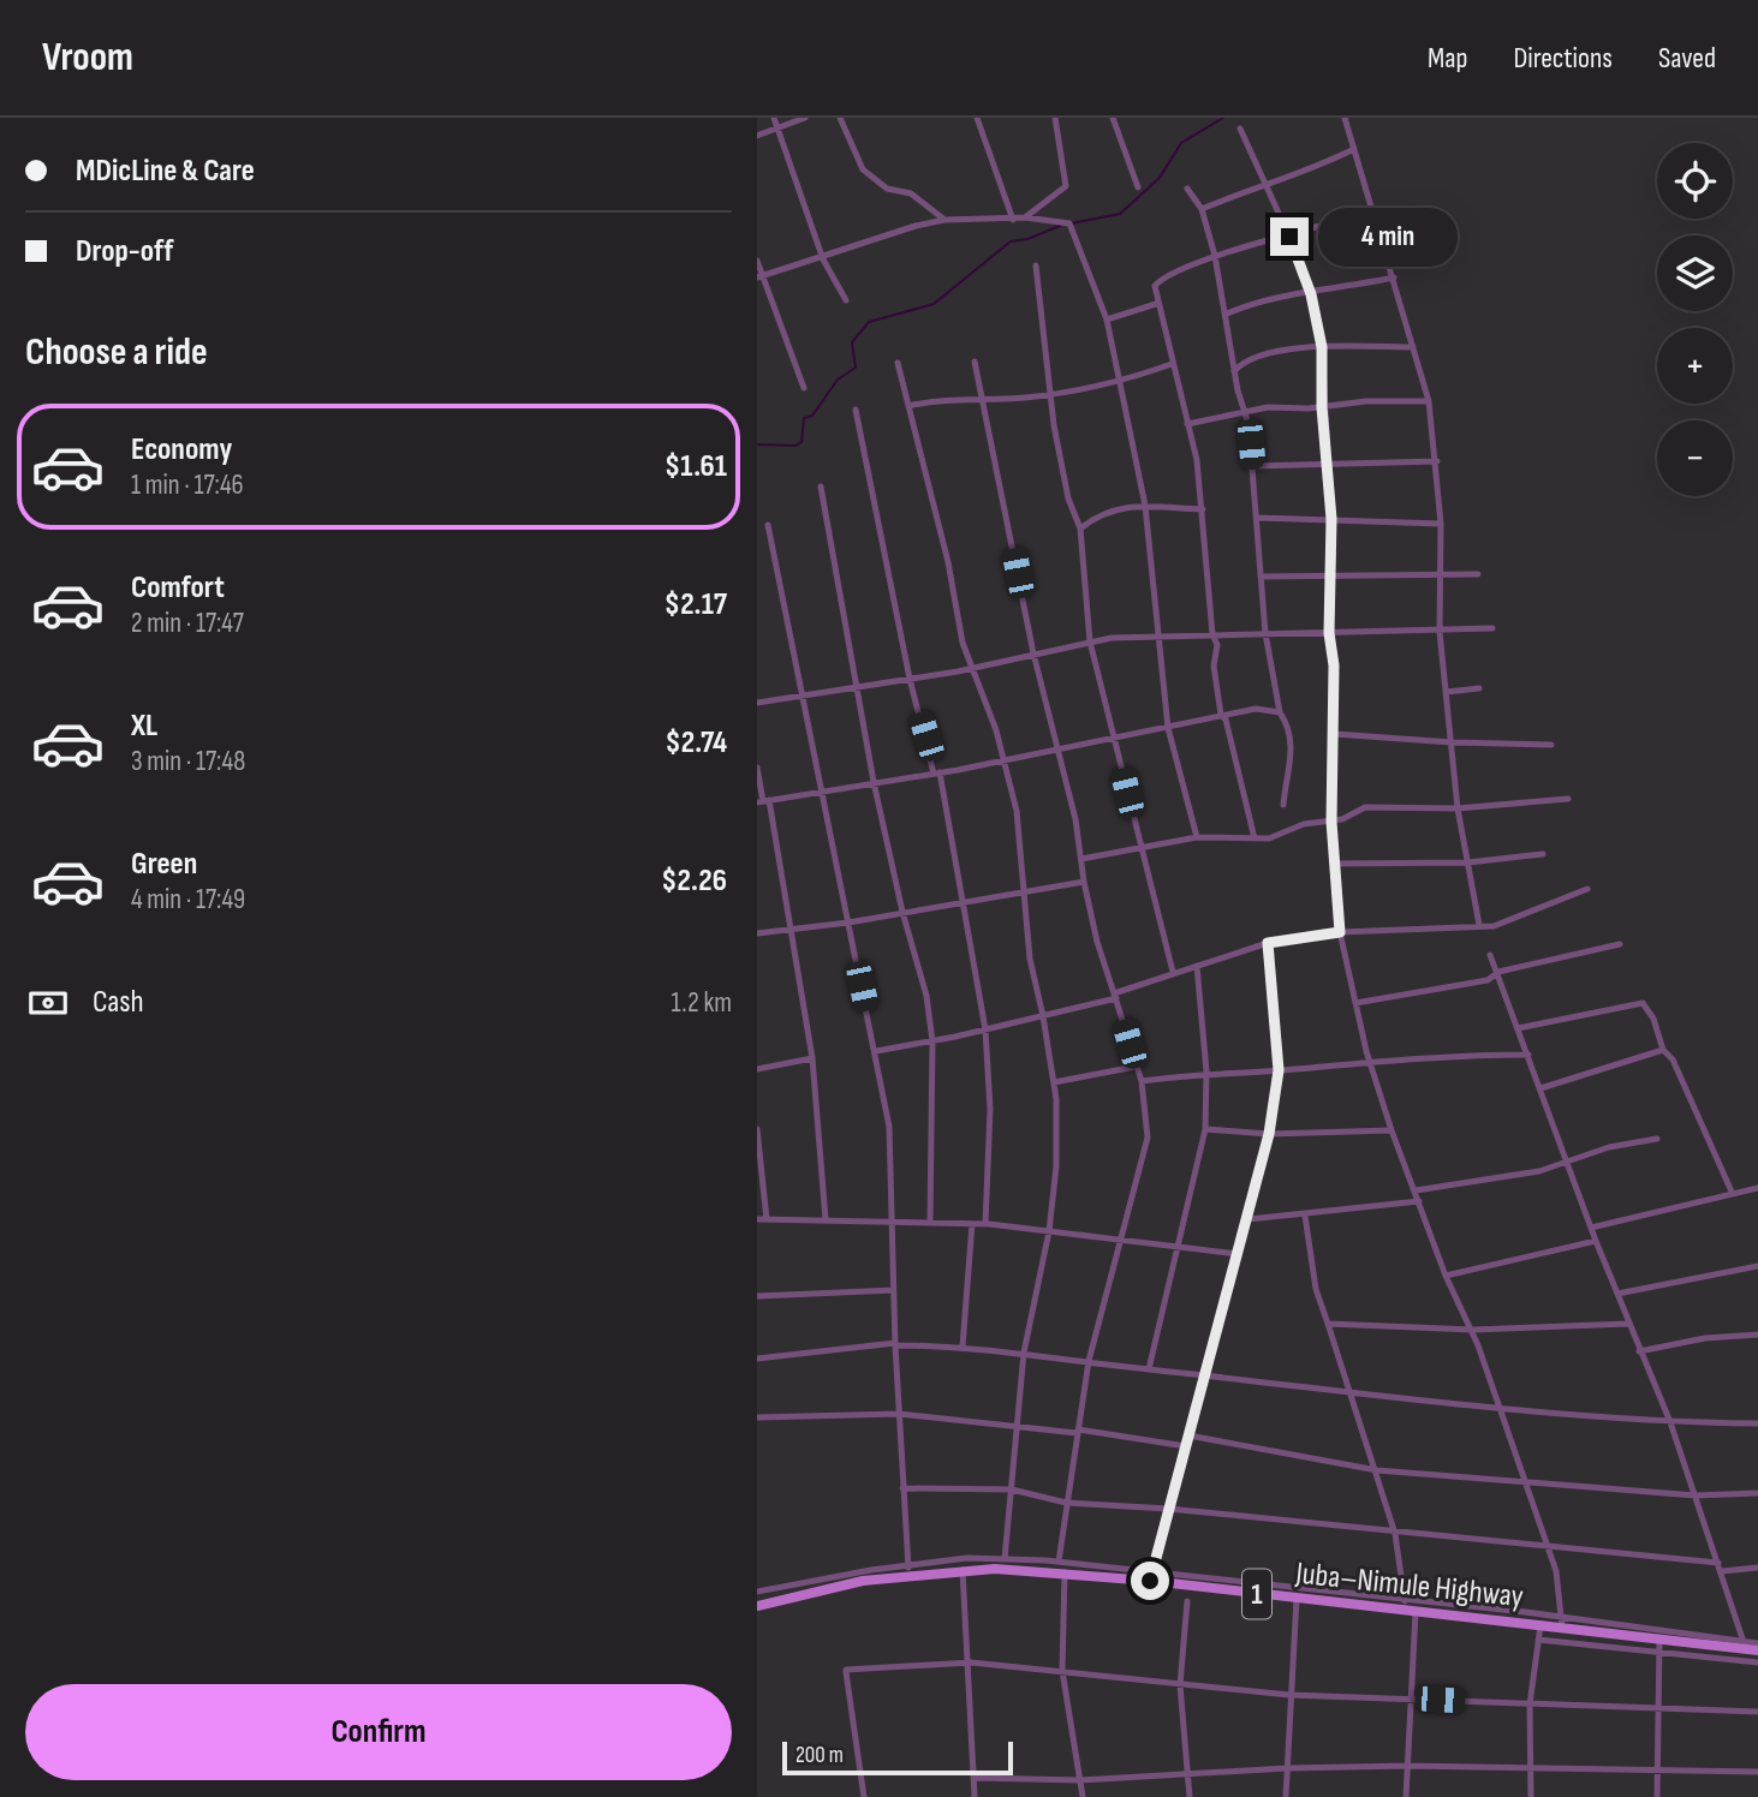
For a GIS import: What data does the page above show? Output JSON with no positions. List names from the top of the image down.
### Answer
{
  "streets": {
    "main road": ["Juba–Nimule Highway", "1"]
  },
  "scale_bar": "200 m",
  "page": {
    "header": "Vroom",
    "nav": ["Map", "Directions", "Saved"],
    "banner": ["MDicLine & Care", "Drop-off"],
    "map_buttons": ["+", "−"],
    "bubble": "4 min",
    "heading": "Choose a ride",
    "list": [
      {
        "name": "Economy",
        "note": "1 min · 17:46",
        "value": "$1.61"
      },
      {
        "name": "Comfort",
        "note": "2 min · 17:47",
        "value": "$2.17"
      },
      {
        "name": "XL",
        "note": "3 min · 17:48",
        "value": "$2.74"
      },
      {
        "name": "Green",
        "note": "4 min · 17:49",
        "value": "$2.26"
      }
    ],
    "pay": ["Cash", "1.2 km"],
    "buttons": "Confirm",
    "scale": "200 m"
  }
}
